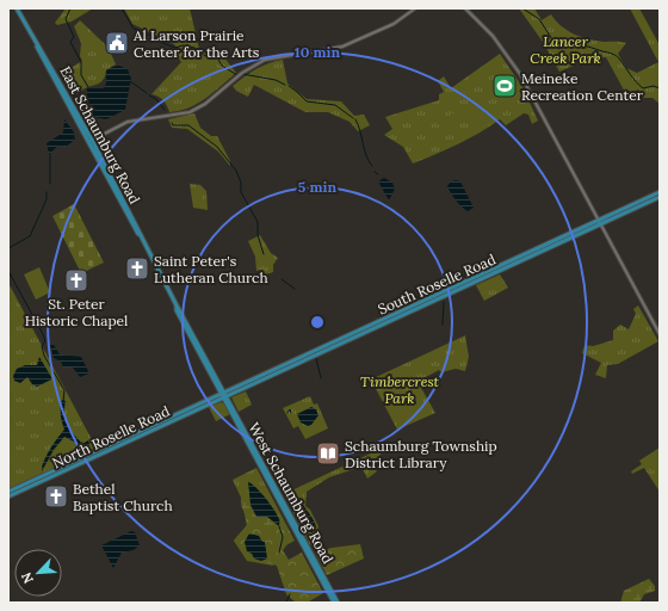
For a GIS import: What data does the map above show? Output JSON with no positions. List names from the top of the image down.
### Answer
{
  "streets": {
    "main road": [
      "East Schaumburg Road",
      "South Roselle Road",
      "North Roselle Road",
      "West Schaumburg Road"
    ]
  },
  "crossings": [
    ["East Schaumburg Road", "South Roselle Road"],
    ["East Schaumburg Road", "North Roselle Road"],
    ["East Schaumburg Road", "West Schaumburg Road"],
    ["South Roselle Road", "North Roselle Road"],
    ["South Roselle Road", "West Schaumburg Road"],
    ["North Roselle Road", "West Schaumburg Road"]
  ],
  "parks": ["Lancer Creek Park", "Timbercrest Park"],
  "places": {
    "public building": ["Al Larson Prairie Center for the Arts"],
    "sports": ["Meineke Recreation Center"],
    "church": ["Saint Peter's Lutheran Church", "St. Peter Historic Chapel", "Bethel Baptist Church"],
    "library": ["Schaumburg Township District Library"]
  },
  "north": "bottom left",
  "rings": ["10 min", "5 min"]
}
